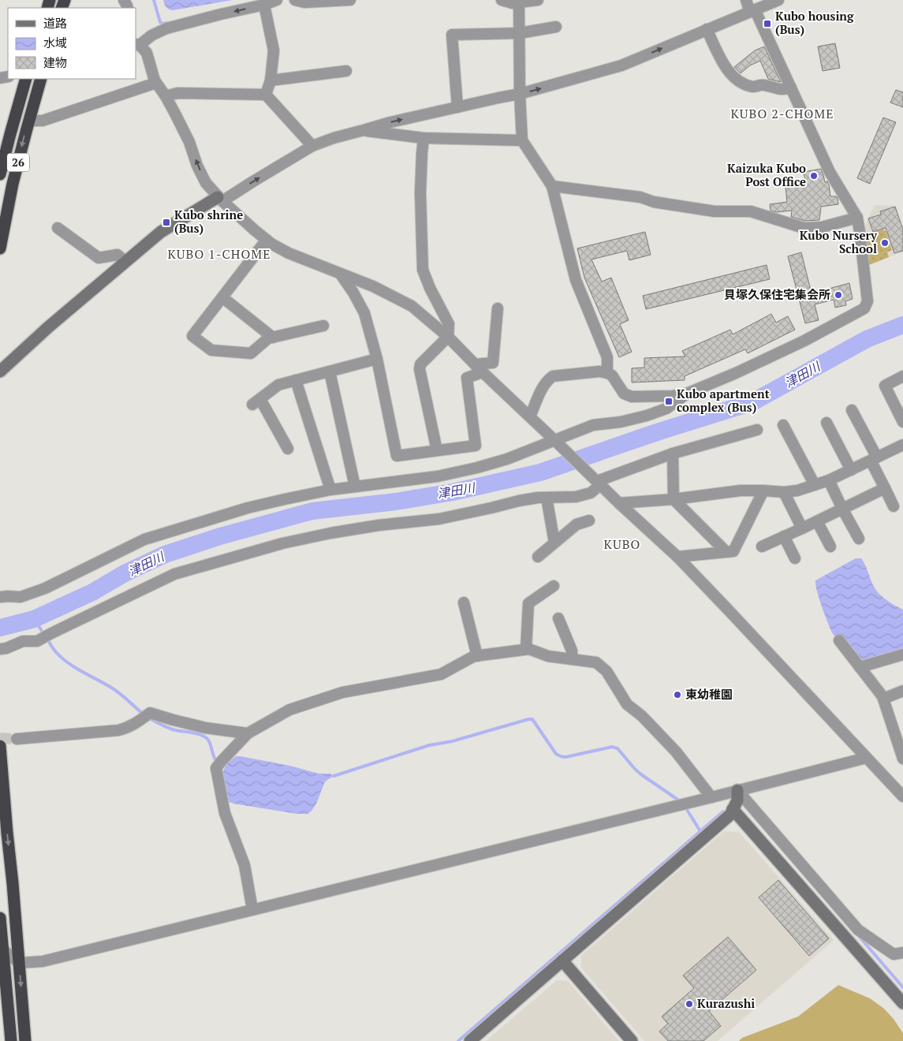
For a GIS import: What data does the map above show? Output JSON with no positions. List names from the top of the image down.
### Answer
{
  "streets": {
    "highway": ["26"]
  },
  "districts": ["KUBO 2-CHOME", "KUBO 1-CHOME", "KUBO"],
  "water": ["津田川"],
  "places": {
    "transit": ["Kubo housing (Bus)", "Kubo shrine (Bus)", "Kubo apartment complex (Bus)"],
    "other": [
      "Kaizuka Kubo Post Office",
      "Kubo Nursery School",
      "貝塚久保住宅集会所",
      "東幼稚園",
      "Kurazushi"
    ]
  },
  "legend": ["道路", "水域", "建物"]
}
